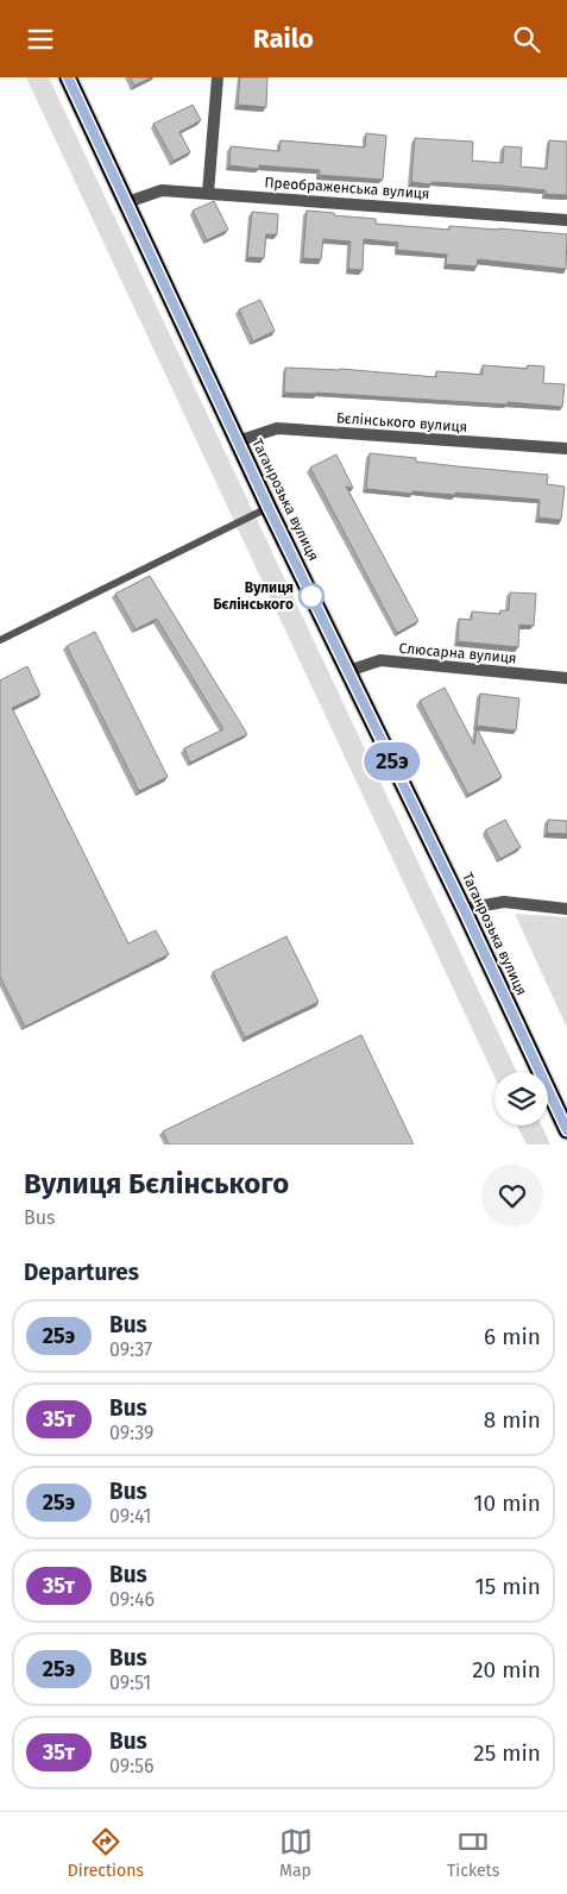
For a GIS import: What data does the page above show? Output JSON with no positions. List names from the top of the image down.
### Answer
{
  "streets": {
    "highway": ["Таганрозька вулиця"],
    "street": ["Преображенська вулиця", "Бєлінського вулиця", "Слюсарна вулиця"]
  },
  "crossings": [
    ["Преображенська вулиця", "Таганрозька вулиця"],
    ["Бєлінського вулиця", "Таганрозька вулиця"],
    ["Таганрозька вулиця", "Слюсарна вулиця"]
  ],
  "places": ["Вулиця Бєлінського"],
  "lines": ["bus line 25э"],
  "page": {
    "header": "Railo",
    "on_map": "25э",
    "heading": [
      ["Вулиця Бєлінського", "Bus"],
      "Departures"
    ],
    "list": [
      {
        "mark": "25э",
        "name": "Bus",
        "note": "09:37",
        "value": "6 min"
      },
      {
        "mark": "35т",
        "name": "Bus",
        "note": "09:39",
        "value": "8 min"
      },
      {
        "mark": "25э",
        "name": "Bus",
        "note": "09:41",
        "value": "10 min"
      },
      {
        "mark": "35т",
        "name": "Bus",
        "note": "09:46",
        "value": "15 min"
      },
      {
        "mark": "25э",
        "name": "Bus",
        "note": "09:51",
        "value": "20 min"
      },
      {
        "mark": "35т",
        "name": "Bus",
        "note": "09:56",
        "value": "25 min"
      }
    ],
    "tabs": ["Directions", "Map", "Tickets"]
  }
}
